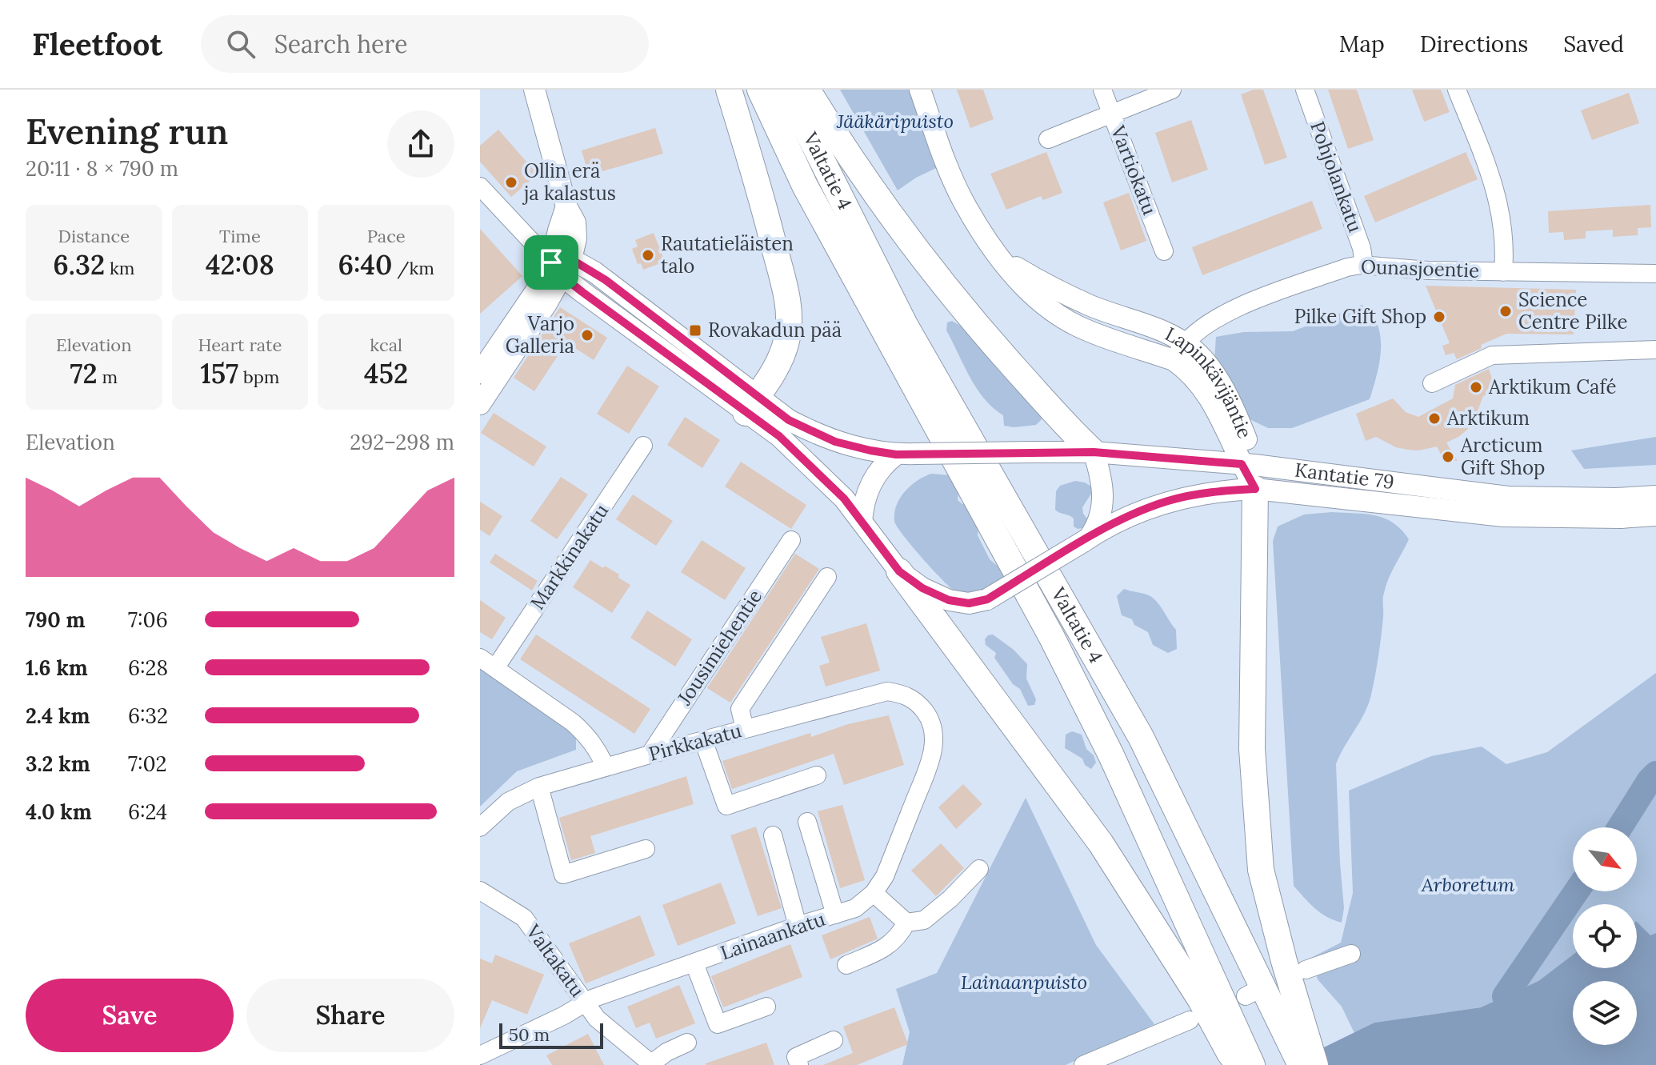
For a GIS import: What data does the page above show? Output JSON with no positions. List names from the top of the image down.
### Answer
{
  "streets": {
    "highway": ["Valtatie 4"],
    "main road": ["Lapinkävijäntie", "Kantatie 79"],
    "street": [
      "Vartiokatu",
      "Pohjolankatu",
      "Ounasjoentie",
      "Markkinakatu",
      "Jousimiehentie",
      "Pirkkakatu",
      "Lainaankatu",
      "Valtakatu"
    ]
  },
  "crossings": [
    ["Pohjolankatu", "Ounasjoentie"],
    ["Ounasjoentie", "Lapinkävijäntie"],
    ["Lapinkävijäntie", "Kantatie 79"],
    ["Jousimiehentie", "Pirkkakatu"],
    ["Pirkkakatu", "Lainaankatu"],
    ["Lainaankatu", "Valtakatu"]
  ],
  "parks": ["Jääkäripuisto", "Arboretum", "Lainaanpuisto"],
  "places": {
    "other": [
      "Ollin erä ja kalastus",
      "Rautatieläisten talo",
      "Science Centre Pilke",
      "Pilke Gift Shop",
      "Varjo Galleria",
      "Arktikum Café",
      "Arktikum",
      "Arcticum Gift Shop"
    ],
    "transit": ["Rovakadun pää"]
  },
  "scale_bar": "50 m",
  "north": "bottom right",
  "page": {
    "header": "Fleetfoot",
    "search": "Search here",
    "nav": ["Map", "Directions", "Saved"],
    "heading": ["Evening run", "20:11 · 8 × 790 m"],
    "stats": [
      ["Distance", "6.32 km"],
      ["Time", "42:08"],
      ["Pace", "6:40 /km"],
      ["Elevation", "72 m"],
      ["Heart rate", "157 bpm"],
      ["kcal", "452"]
    ],
    "chart": ["Elevation", "292–298 m"],
    "list": [
      {
        "name": "790 m",
        "note": "7:06"
      },
      {
        "name": "1.6 km",
        "note": "6:28"
      },
      {
        "name": "2.4 km",
        "note": "6:32"
      },
      {
        "name": "3.2 km",
        "note": "7:02"
      },
      {
        "name": "4.0 km",
        "note": "6:24"
      }
    ],
    "buttons": ["Save", "Share"],
    "scale": "50 m"
  }
}
